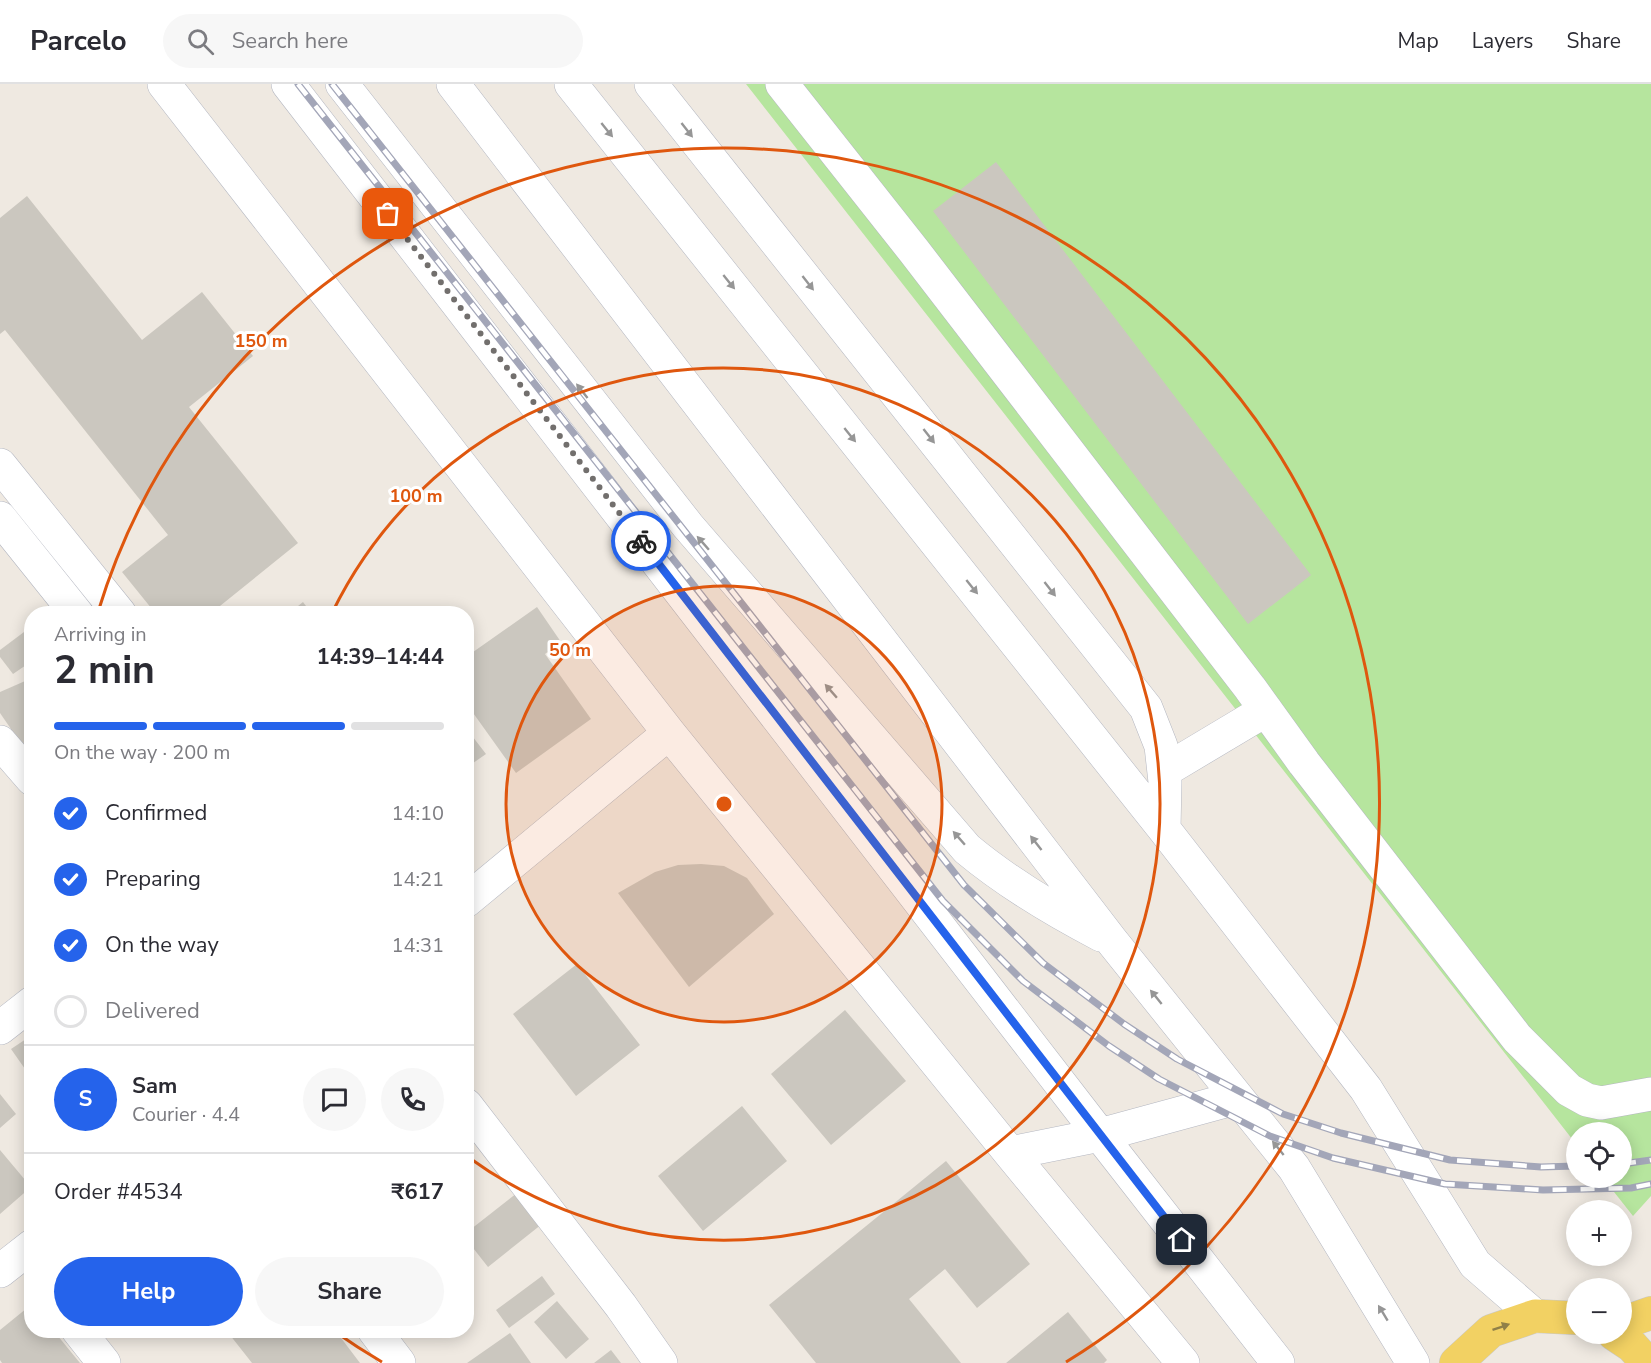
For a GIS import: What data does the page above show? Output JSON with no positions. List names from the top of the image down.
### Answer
{
  "page": {
    "header": "Parcelo",
    "search": "Search here",
    "nav": ["Map", "Layers", "Share"],
    "heading": ["2 min", "Arriving in", "14:39–14:44"],
    "panel": [
      "Sam",
      "Courier · 4.4",
      "Order #4534",
      "₹617"
    ],
    "bar": "On the way · 200 m",
    "list": [
      ["Confirmed", "14:10"],
      ["Preparing", "14:21"],
      ["On the way", "14:31"],
      "Delivered"
    ],
    "round": "S",
    "map_buttons": ["+", "−"],
    "buttons": ["Help", "Share"]
  },
  "rings": ["150 m", "100 m", "50 m"]
}
